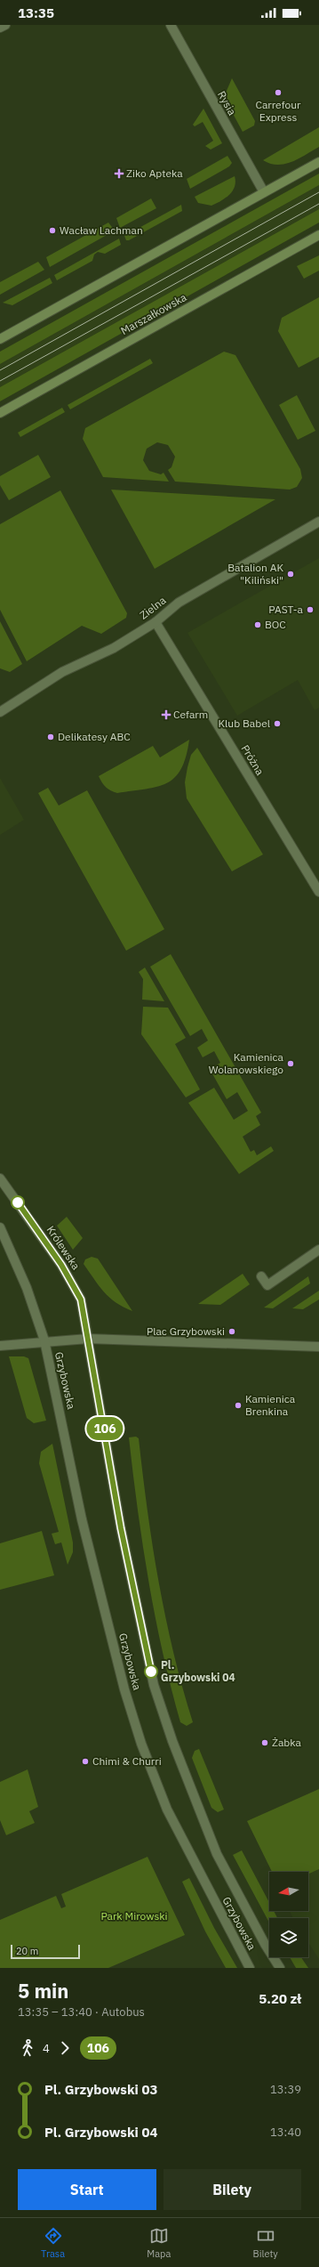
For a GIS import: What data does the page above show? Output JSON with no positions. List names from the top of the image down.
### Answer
{
  "streets": {
    "main road": ["Marszałkowska"],
    "street": [
      "Rysia",
      "Zielna",
      "Próżna",
      "Królewska",
      "Grzybowska"
    ]
  },
  "crossings": [
    ["Zielna", "Próżna"],
    ["Królewska", "Grzybowska"]
  ],
  "parks": ["Park Mirowski"],
  "places": {
    "other": [
      "Carrefour Express",
      "Wacław Lachman",
      "Batalion AK \"Kiliński\"",
      "PAST-a",
      "BOC",
      "Klub Babel",
      "Delikatesy ABC",
      "Kamienica Wolanowskiego",
      "Plac Grzybowski",
      "Kamienica Brenkina",
      "Pl. Grzybowski 04",
      "Żabka",
      "Chimi & Churri"
    ],
    "health": ["Ziko Apteka", "Cefarm"]
  },
  "lines": ["bus line 106"],
  "scale_bar": "20 m",
  "north": "left",
  "page": {
    "status": "13:35",
    "on_map": "106",
    "scale": "20 m",
    "heading": ["5 min", "13:35 – 13:40 · Autobus", "5.20 zł"],
    "legs": ["4", "106"],
    "list": [
      {
        "name": "Pl. Grzybowski 03",
        "value": "13:39"
      },
      {
        "name": "Pl. Grzybowski 04",
        "value": "13:40"
      }
    ],
    "buttons": ["Start", "Bilety"],
    "tabs": ["Trasa", "Mapa", "Bilety"]
  }
}
